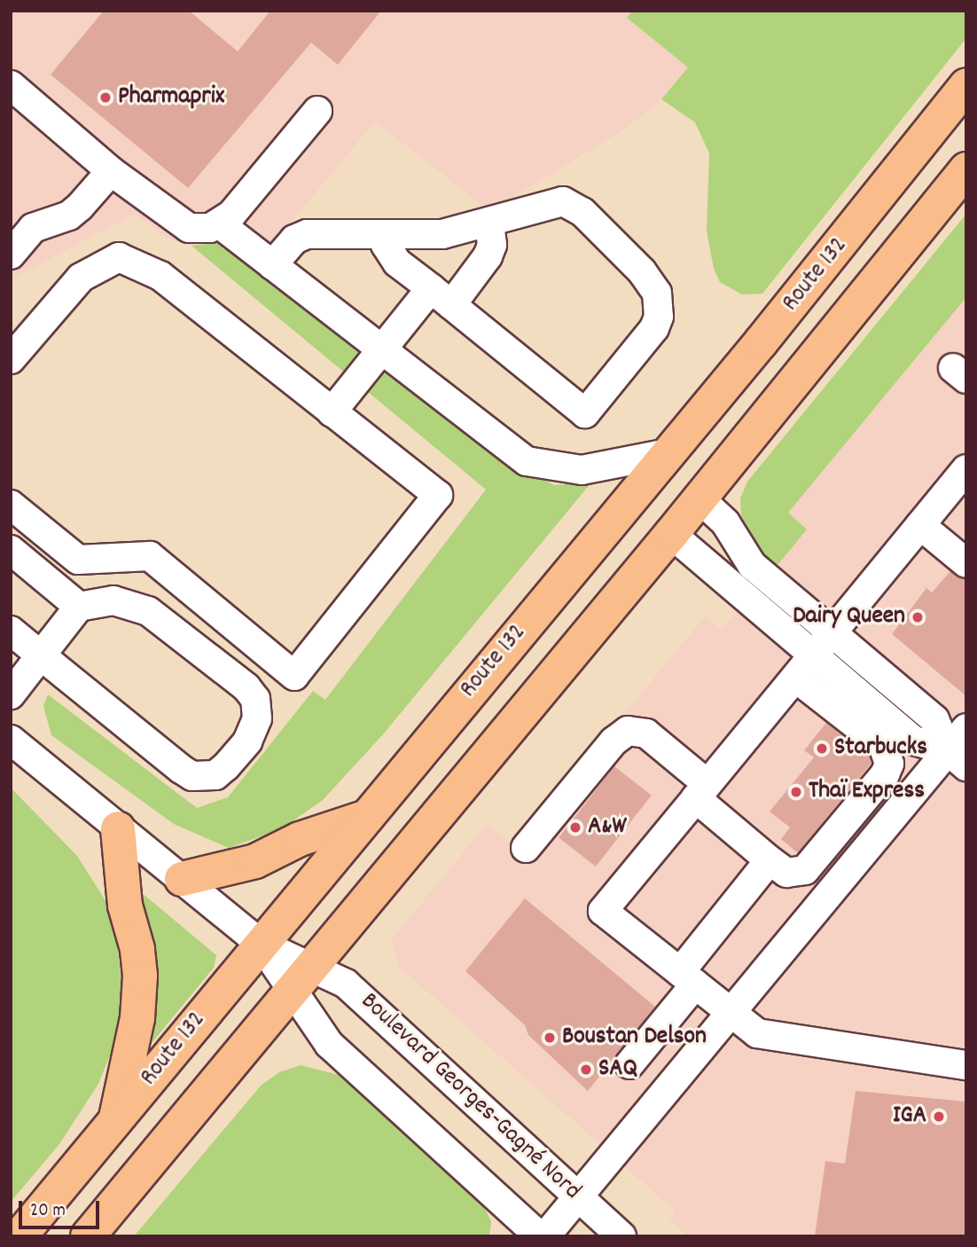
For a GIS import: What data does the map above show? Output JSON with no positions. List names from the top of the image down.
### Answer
{
  "streets": {
    "highway": ["Route 132"],
    "street": ["Boulevard Georges-Gagné Nord"]
  },
  "crossings": [
    ["Route 132", "Boulevard Georges-Gagné Nord"]
  ],
  "places": [
    "Pharmaprix",
    "Dairy Queen",
    "Starbucks",
    "Thaï Express",
    "A&W",
    "Boustan Delson",
    "SAQ",
    "IGA"
  ],
  "scale_bar": "20 m"
}
